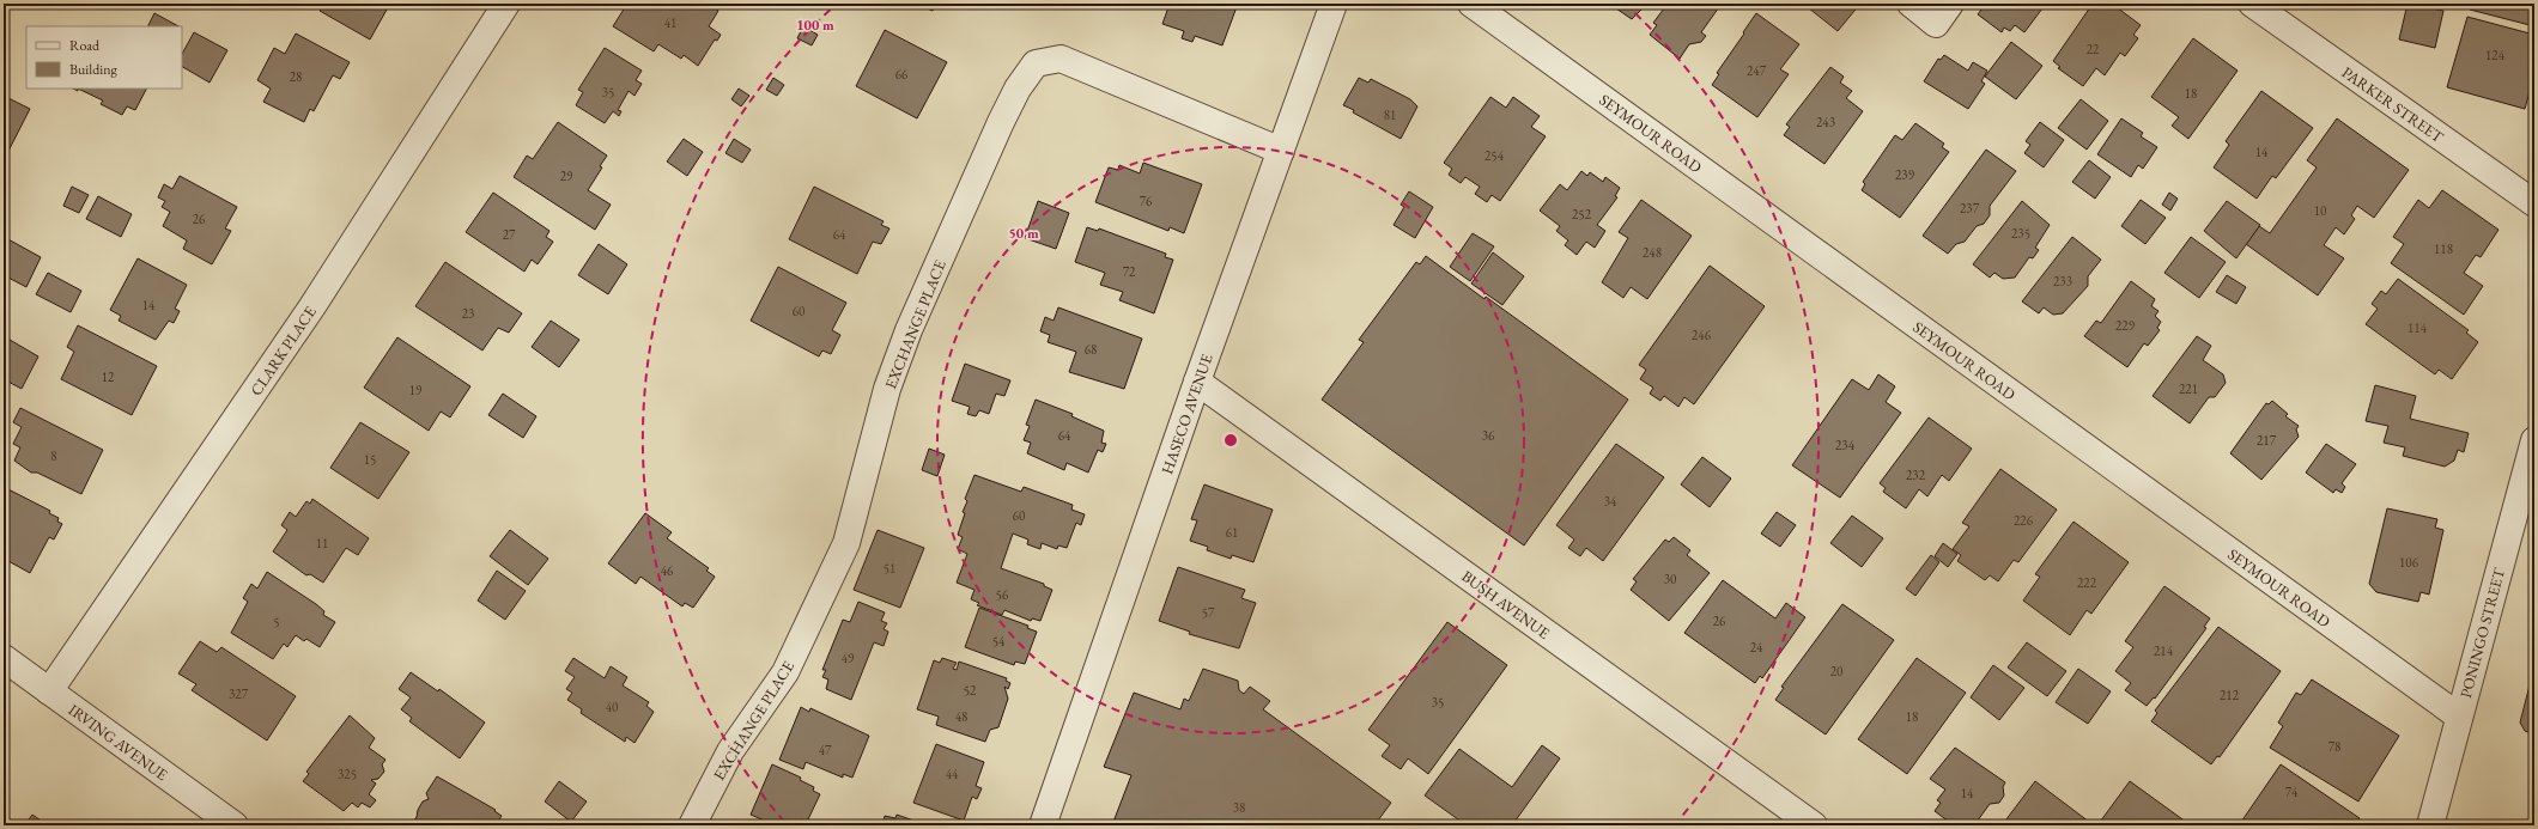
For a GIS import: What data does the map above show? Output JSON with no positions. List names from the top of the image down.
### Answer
{
  "streets": {
    "street": [
      "PARKER STREET",
      "SEYMOUR ROAD",
      "EXCHANGE PLACE",
      "CLARK PLACE",
      "HASECO AVENUE",
      "BUSH AVENUE",
      "PONINGO STREET",
      "IRVING AVENUE"
    ]
  },
  "crossings": [
    ["SEYMOUR ROAD", "PONINGO STREET"],
    ["EXCHANGE PLACE", "HASECO AVENUE"],
    ["CLARK PLACE", "IRVING AVENUE"],
    ["HASECO AVENUE", "BUSH AVENUE"]
  ],
  "house_numbers": [
    "41",
    "22",
    "124",
    "247",
    "66",
    "28",
    "35",
    "18",
    "81",
    "243",
    "14",
    "254",
    "239",
    "29",
    "76",
    "237",
    "10",
    "252",
    "26",
    "235",
    "27",
    "64",
    "118",
    "248",
    "72",
    "233",
    "14",
    "60",
    "23",
    "229",
    "114",
    "246",
    "68",
    "12",
    "221",
    "19",
    "64",
    "36",
    "217",
    "234",
    "8",
    "15",
    "232",
    "34",
    "60",
    "226",
    "61",
    "11",
    "106",
    "51",
    "46",
    "30",
    "222",
    "56",
    "57",
    "26",
    "5",
    "54",
    "24",
    "214",
    "49",
    "20",
    "52",
    "327",
    "212",
    "35",
    "40",
    "48",
    "18",
    "78",
    "47",
    "325",
    "44",
    "74",
    "14",
    "38"
  ],
  "legend": ["Road", "Building"],
  "rings": ["100 m", "50 m"]
}
